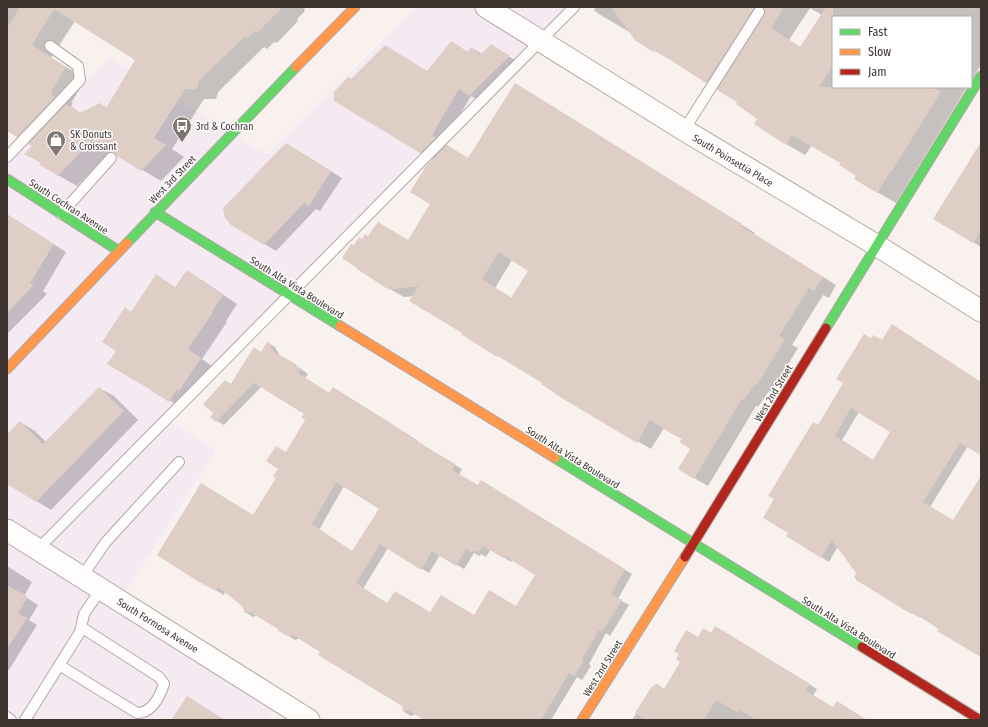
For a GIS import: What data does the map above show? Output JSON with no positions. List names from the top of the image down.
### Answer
{
  "streets": {
    "street": [
      "South Poinsettia Place",
      "West 3rd Street",
      "South Cochran Avenue",
      "South Alta Vista Boulevard",
      "West 2nd Street",
      "South Formosa Avenue"
    ]
  },
  "crossings": [
    ["South Poinsettia Place", "West 2nd Street"],
    ["West 3rd Street", "South Cochran Avenue"],
    ["West 3rd Street", "South Alta Vista Boulevard"],
    ["South Alta Vista Boulevard", "West 2nd Street"]
  ],
  "places": {
    "bus stop": ["3rd & Cochran"],
    "shop": ["SK Donuts & Croissant"]
  },
  "legend": ["Fast", "Slow", "Jam"]
}
